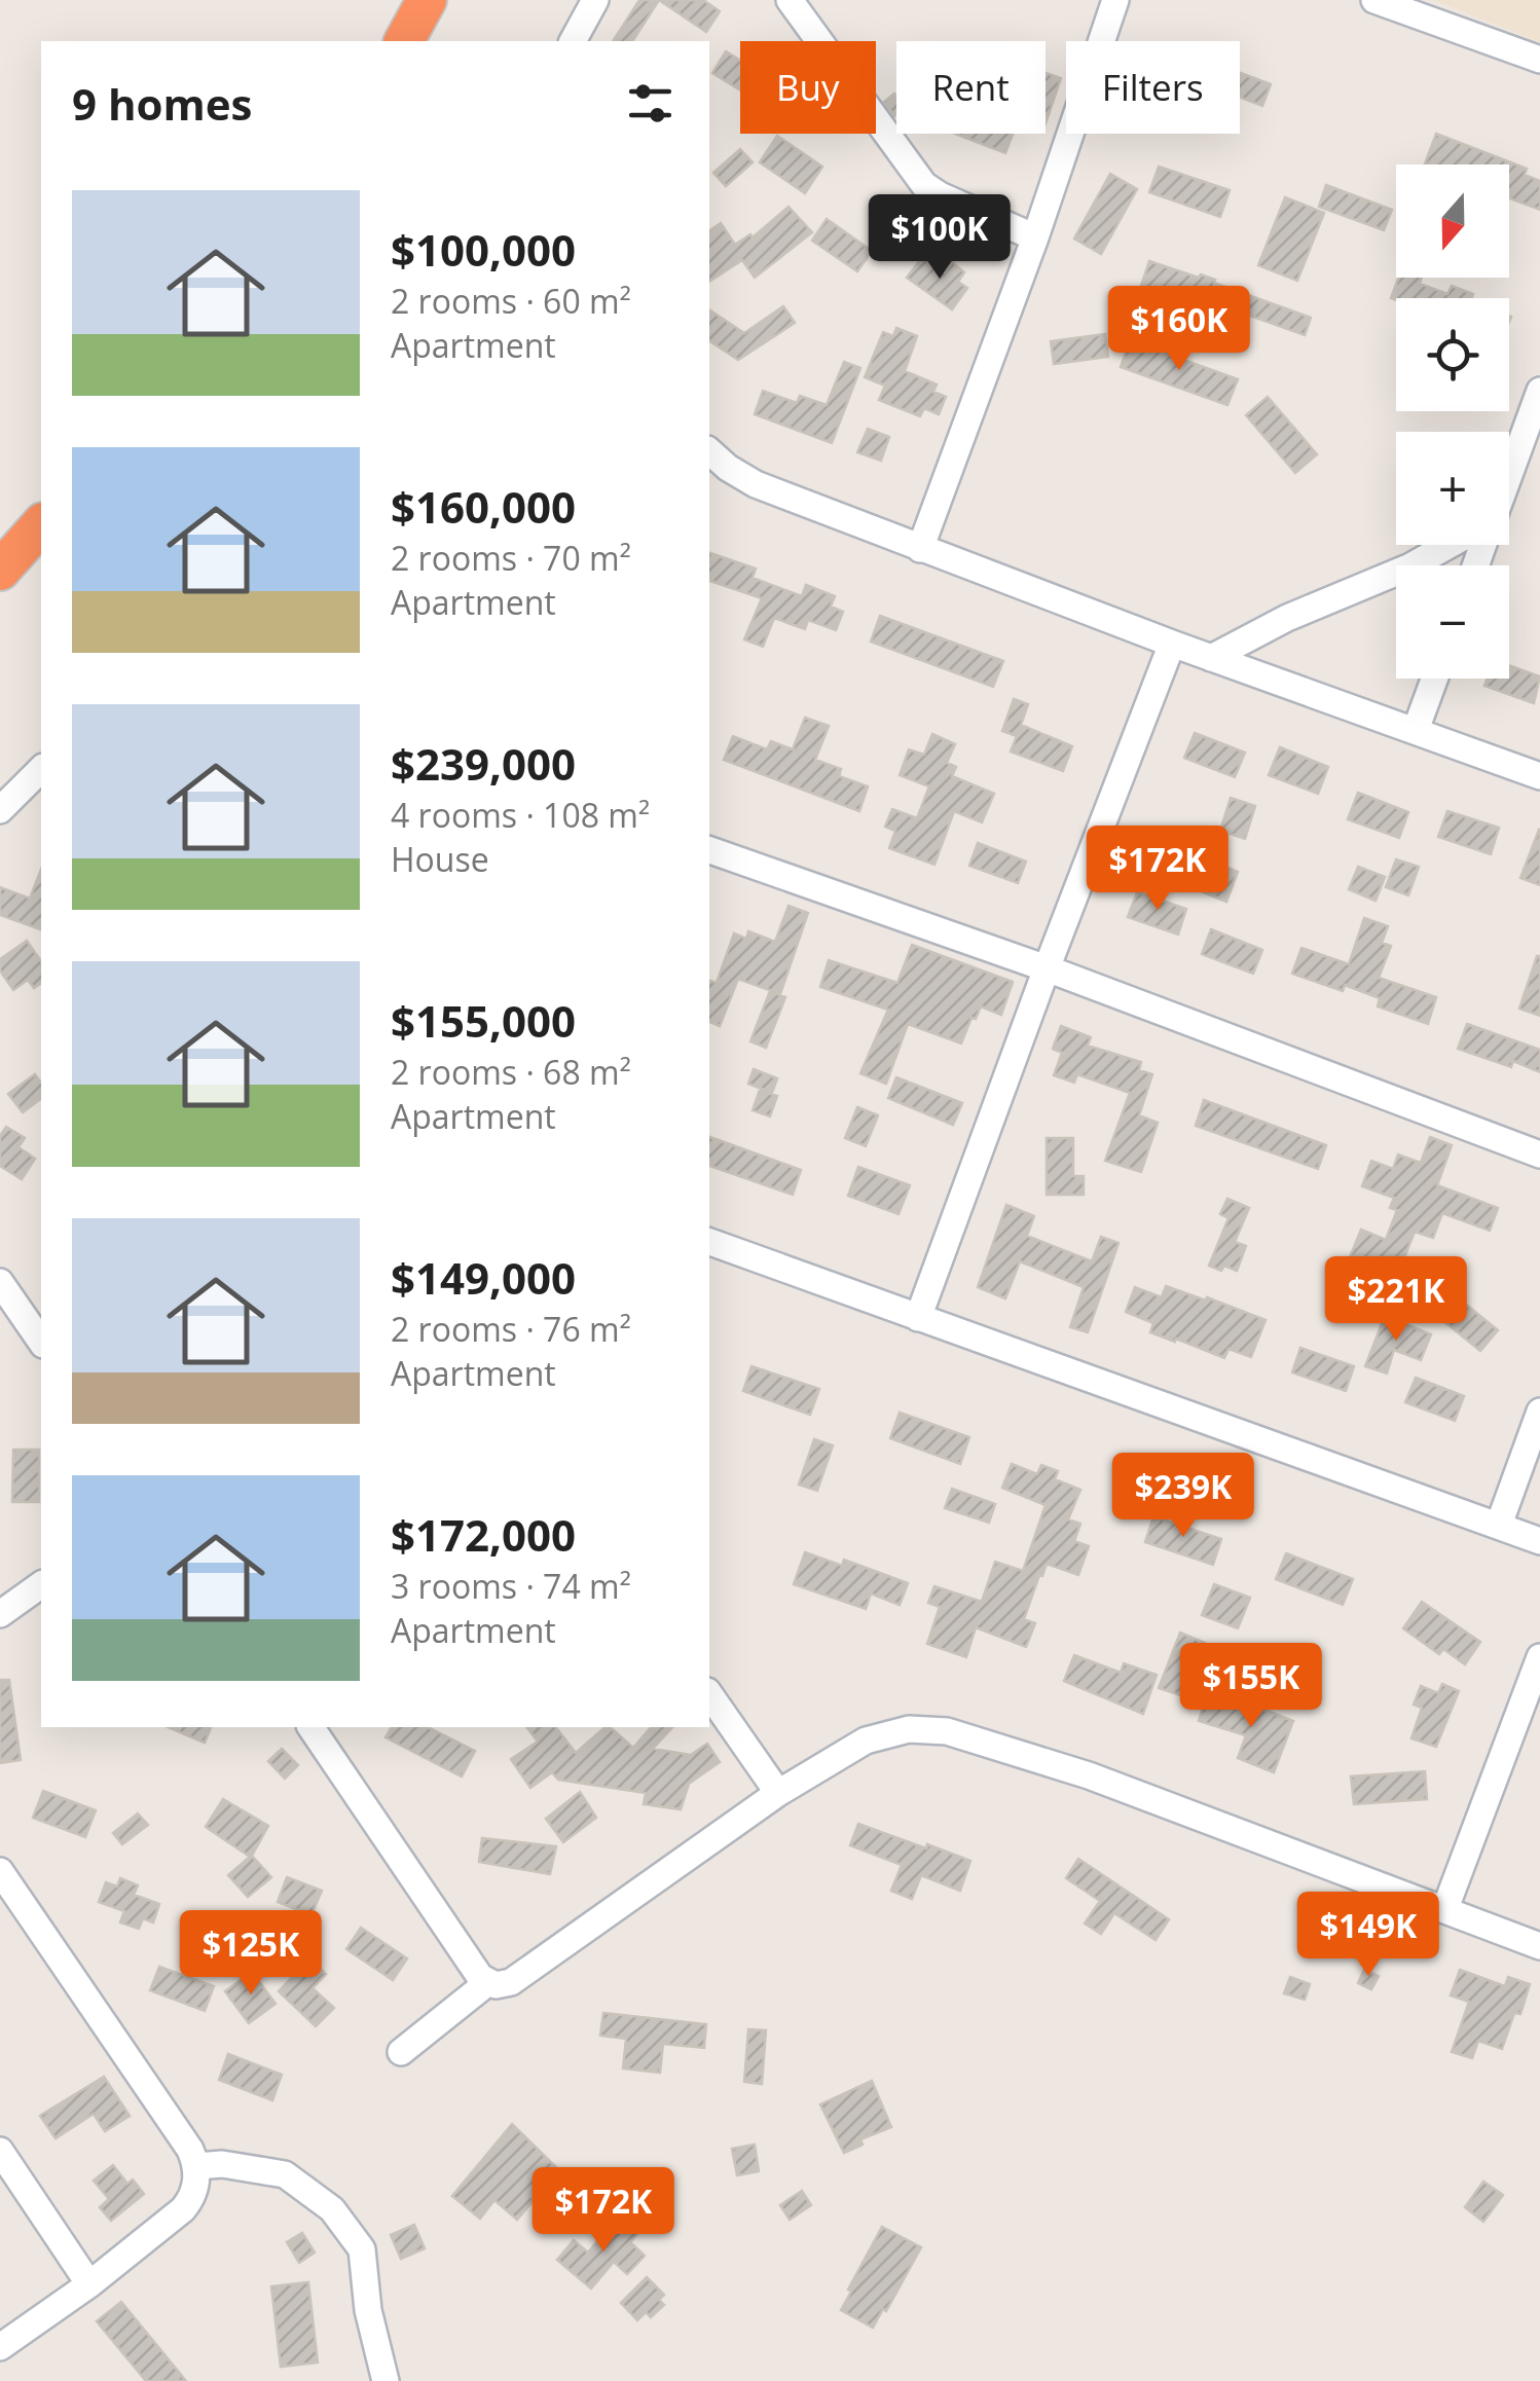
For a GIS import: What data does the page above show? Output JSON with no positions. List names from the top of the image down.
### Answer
{
  "north": "bottom",
  "page": {
    "chip": ["Buy", "Rent", "Filters"],
    "heading": "9 homes",
    "map_buttons": ["+", "−"],
    "list": [
      {
        "name": "$100,000",
        "note": "2 rooms · 60 m² · Apartment"
      },
      {
        "name": "$160,000",
        "note": "2 rooms · 70 m² · Apartment"
      },
      {
        "name": "$239,000",
        "note": "4 rooms · 108 m² · House"
      },
      {
        "name": "$155,000",
        "note": "2 rooms · 68 m² · Apartment"
      },
      {
        "name": "$149,000",
        "note": "2 rooms · 76 m² · Apartment"
      },
      {
        "name": "$172,000",
        "note": "3 rooms · 74 m² · Apartment"
      }
    ],
    "price": [
      "$100K",
      "$160K",
      "$172K",
      "$221K",
      "$239K",
      "$155K",
      "$149K",
      "$125K",
      "$172K"
    ]
  }
}
